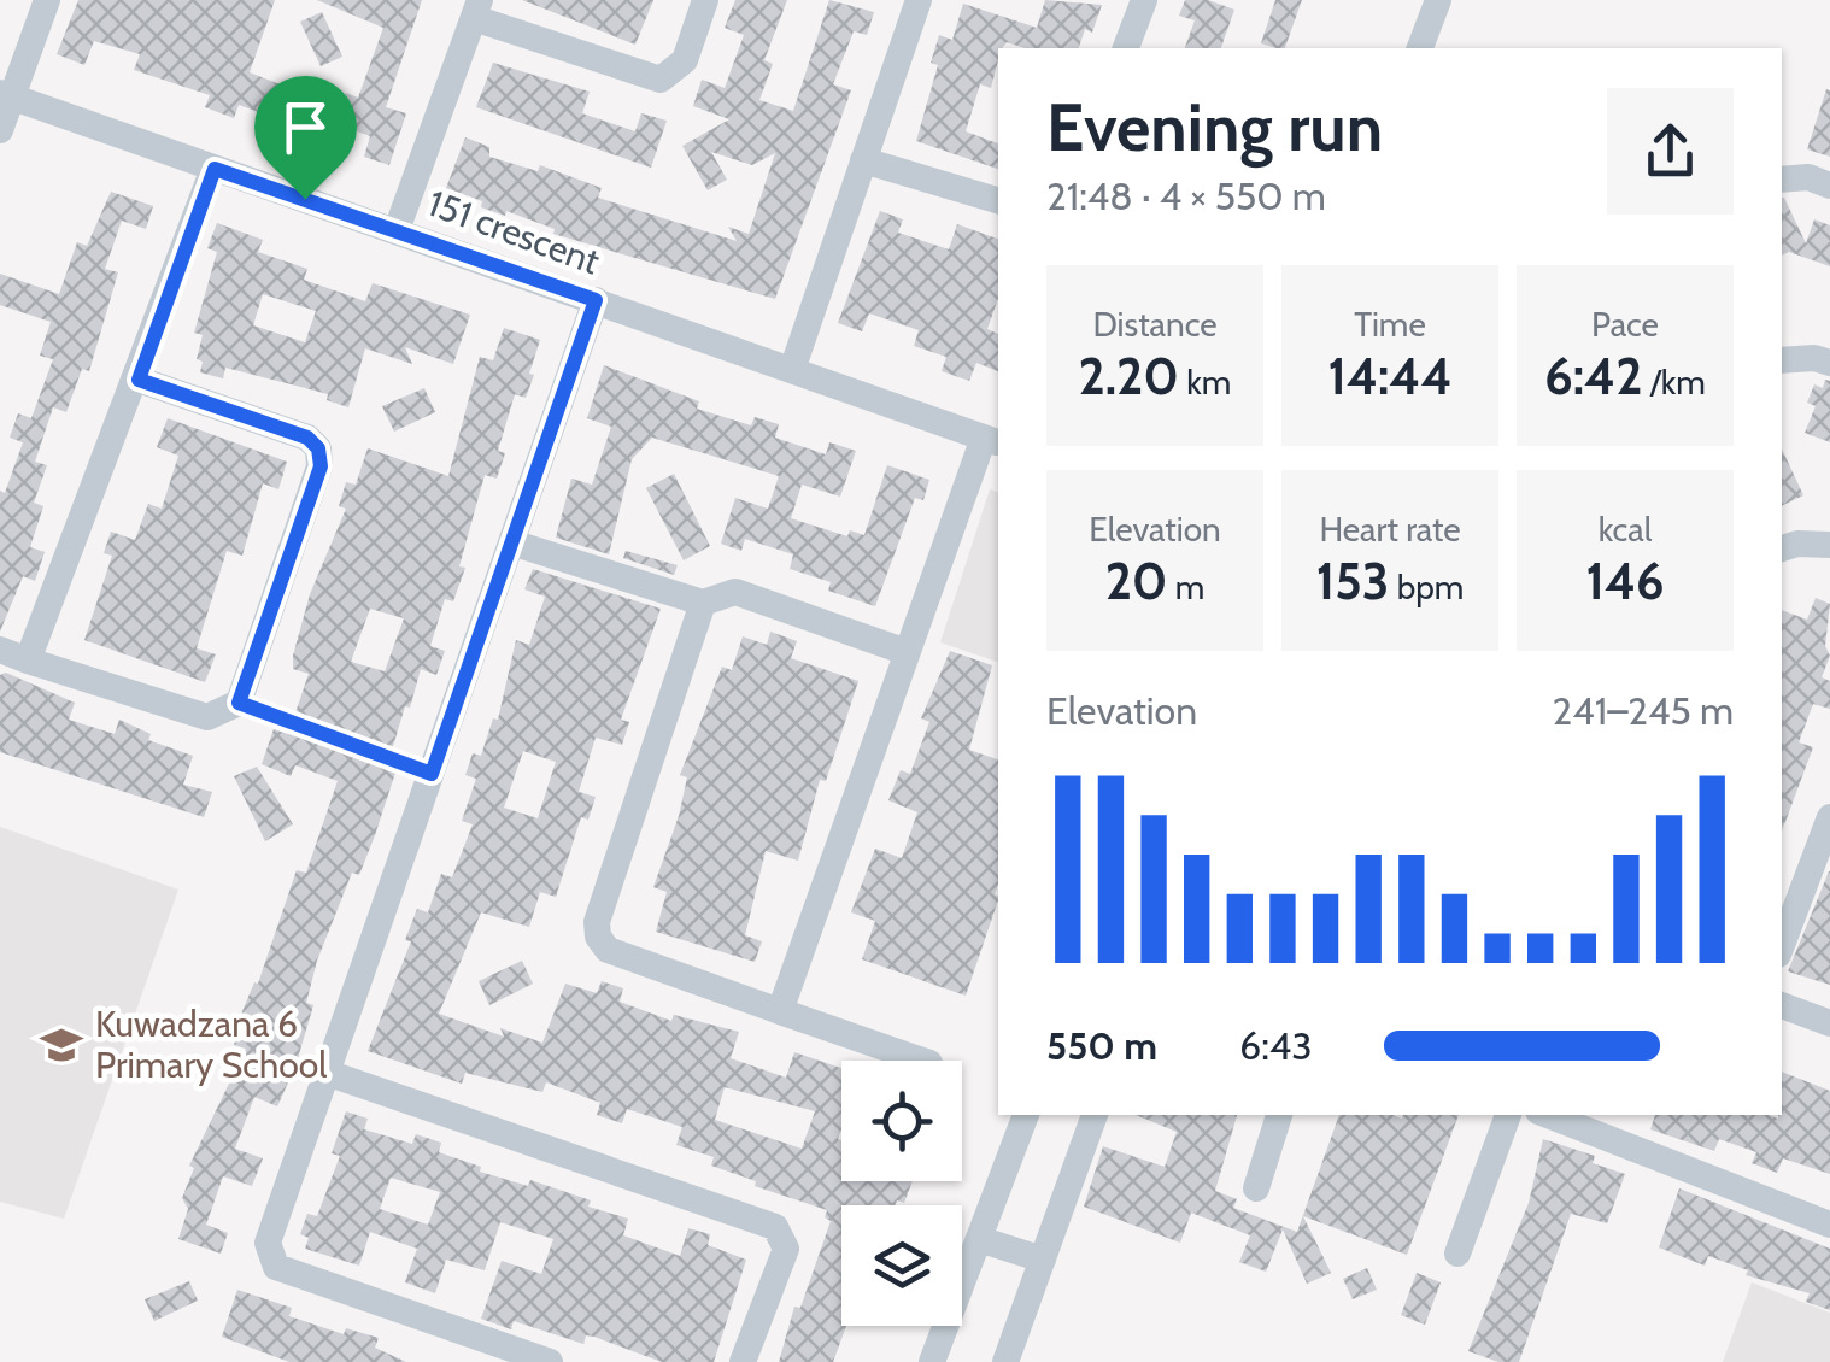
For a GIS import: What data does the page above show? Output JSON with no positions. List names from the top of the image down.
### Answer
{
  "streets": {
    "street": ["151 crescent"]
  },
  "places": {
    "school or university": ["Kuwadzana 6 Primary School"]
  },
  "page": {
    "heading": ["Evening run", "21:48 · 4 × 550 m"],
    "stats": [
      ["Distance", "2.20 km"],
      ["Time", "14:44"],
      ["Pace", "6:42 /km"],
      ["Elevation", "20 m"],
      ["Heart rate", "153 bpm"],
      ["kcal", "146"]
    ],
    "chart": ["Elevation", "241–245 m"],
    "list": [
      {
        "name": "550 m",
        "note": "6:43"
      }
    ]
  }
}
